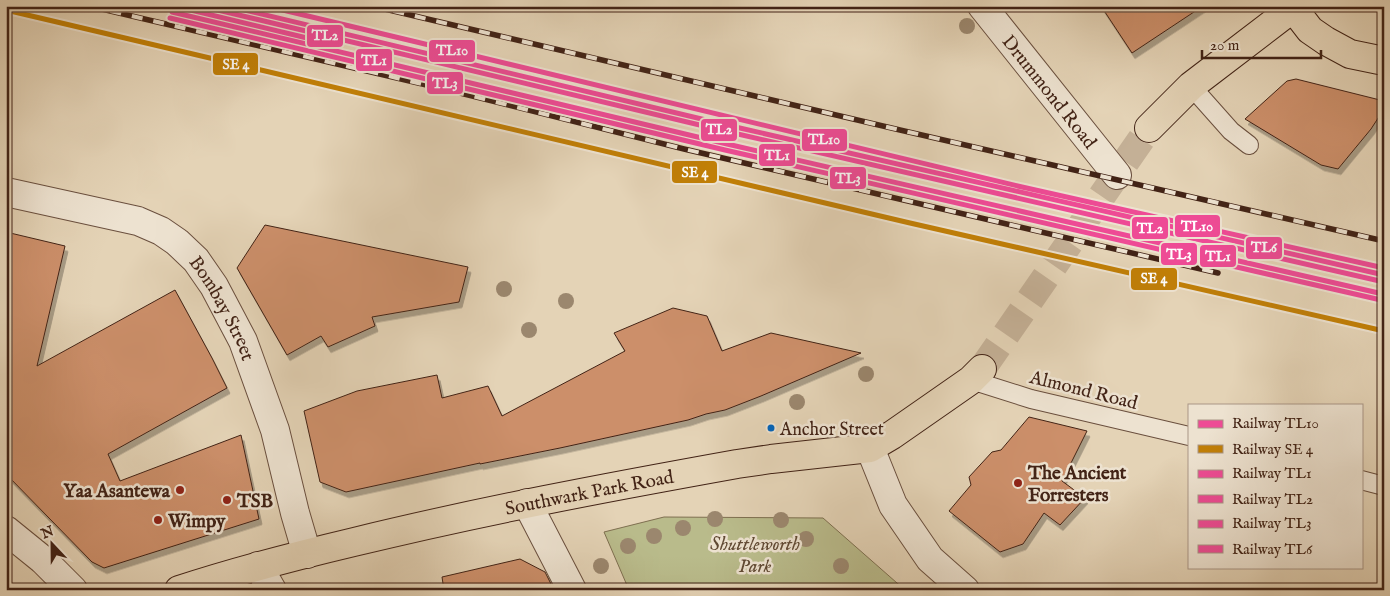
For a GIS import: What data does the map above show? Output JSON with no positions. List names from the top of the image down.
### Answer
{
  "streets": {
    "main road": ["Southwark Park Road"],
    "street": ["Drummond Road", "Bombay Street"],
    "lane": ["Almond Road"]
  },
  "crossings": [
    ["Bombay Street", "Southwark Park Road"],
    ["Almond Road", "Southwark Park Road"]
  ],
  "parks": ["Shuttleworth Park"],
  "places": [
    "Anchor Street",
    "The Ancient Forresters",
    "Yaa Asantewa",
    "TSB",
    "Wimpy"
  ],
  "lines": [
    "rail line TL10",
    "rail line TL2",
    "rail line TL6",
    "rail line TL1",
    "rail line TL3"
  ],
  "legend": [
    "Railway TL10",
    "Railway SE 4",
    "Railway TL1",
    "Railway TL2",
    "Railway TL3",
    "Railway TL6"
  ],
  "scale_bar": "20 m",
  "north": "top"
}
